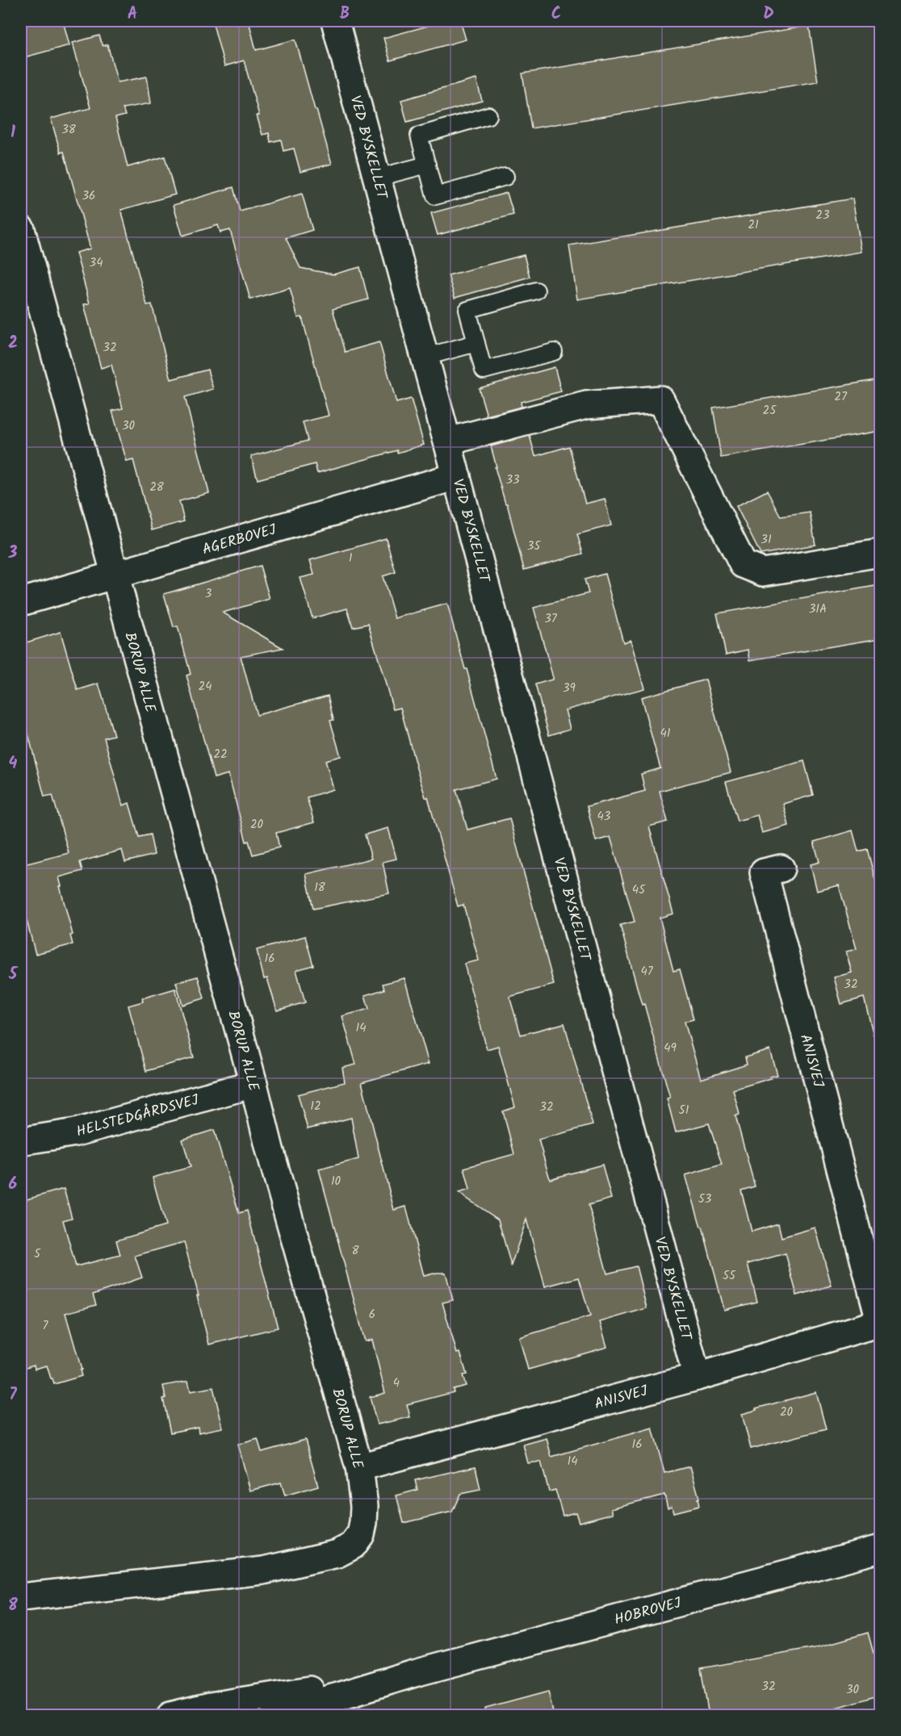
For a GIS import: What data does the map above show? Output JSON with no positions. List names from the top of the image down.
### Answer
{
  "streets": {
    "street": [
      "VED BYSKELLET",
      "AGERBOVEJ",
      "BORUP ALLE",
      "ANISVEJ",
      "HELSTEDGÅRDSVEJ",
      "HOBROVEJ"
    ]
  },
  "crossings": [
    ["VED BYSKELLET", "AGERBOVEJ"],
    ["VED BYSKELLET", "ANISVEJ"],
    ["AGERBOVEJ", "BORUP ALLE"],
    ["BORUP ALLE", "ANISVEJ"],
    ["BORUP ALLE", "HELSTEDGÅRDSVEJ"]
  ],
  "house_numbers": [
    "38",
    "36",
    "23",
    "21",
    "34",
    "32",
    "27",
    "25",
    "30",
    "33",
    "28",
    "31",
    "35",
    "1",
    "3",
    "31A",
    "37",
    "24",
    "39",
    "41",
    "22",
    "43",
    "20",
    "18",
    "45",
    "16",
    "47",
    "32",
    "14",
    "49",
    "12",
    "32",
    "51",
    "10",
    "53",
    "8",
    "5",
    "55",
    "6",
    "7",
    "4",
    "20",
    "16",
    "14",
    "32",
    "30"
  ],
  "grid": {
    "columns": [
      "A",
      "B",
      "C",
      "D"
    ],
    "rows": [
      "1",
      "2",
      "3",
      "4",
      "5",
      "6",
      "7",
      "8"
    ]
  }
}
